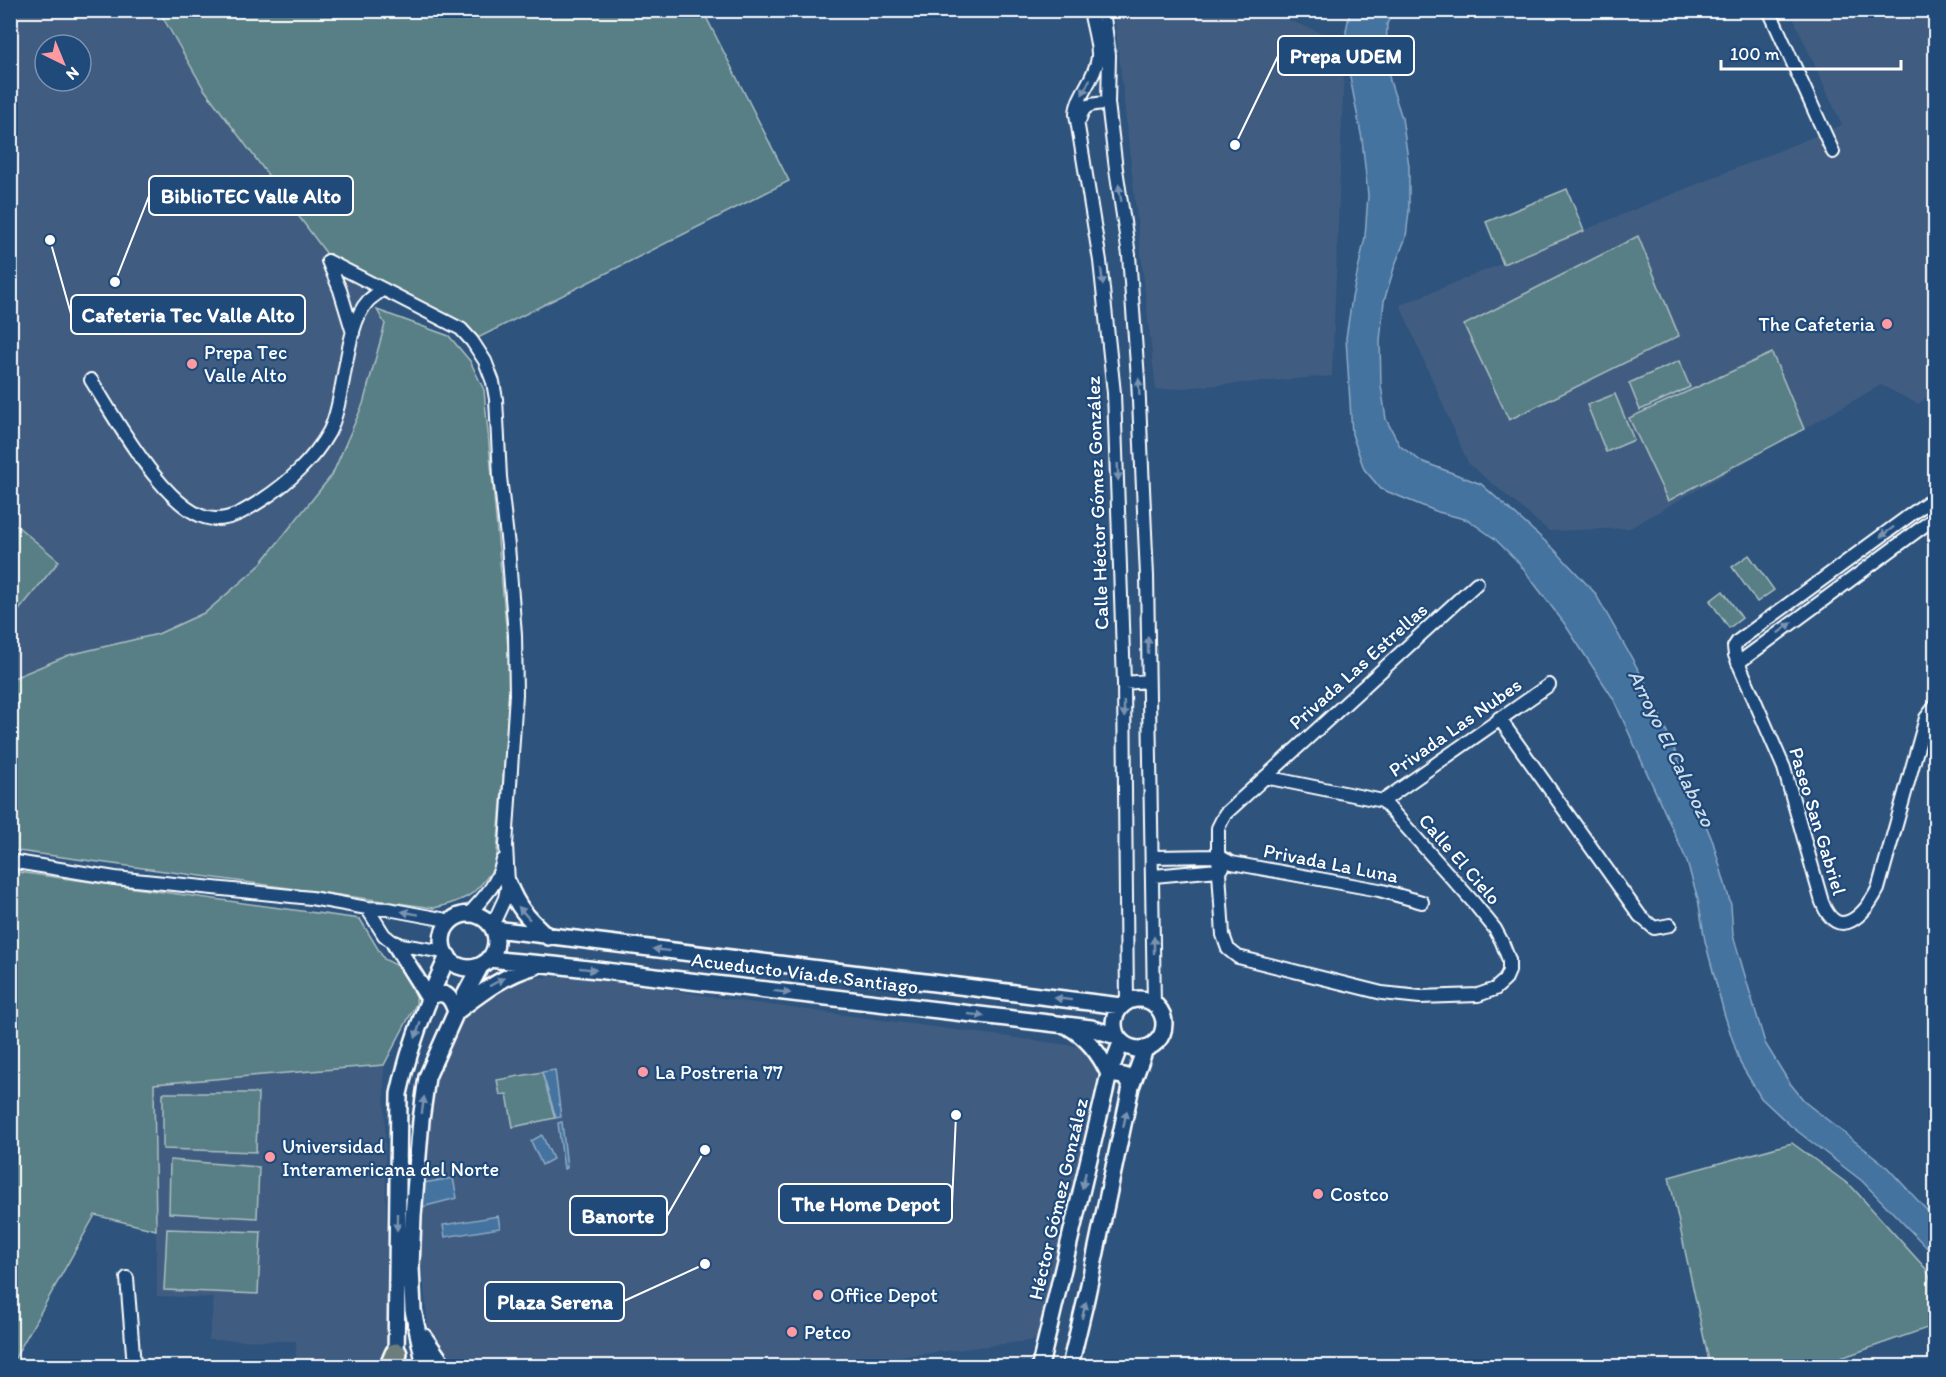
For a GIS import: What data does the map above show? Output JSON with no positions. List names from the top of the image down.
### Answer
{
  "streets": {
    "street": [
      "Calle Héctor Gómez González",
      "Privada Las Estrellas",
      "Privada Las Nubes",
      "Paseo San Gabriel",
      "Calle El Cielo",
      "Privada La Luna",
      "Acueducto Vía de Santiago",
      "Héctor Gómez González"
    ]
  },
  "crossings": [
    ["Calle Héctor Gómez González", "Privada La Luna"],
    ["Calle Héctor Gómez González", "Acueducto Vía de Santiago"],
    ["Calle Héctor Gómez González", "Héctor Gómez González"],
    ["Privada Las Estrellas", "Calle El Cielo"],
    ["Privada Las Nubes", "Calle El Cielo"],
    ["Calle El Cielo", "Privada La Luna"],
    ["Acueducto Vía de Santiago", "Héctor Gómez González"]
  ],
  "water": ["Arroyo El Calabozo"],
  "places": [
    "Prepa UDEM",
    "Cafeteria Tec Valle Alto",
    "BiblioTEC Valle Alto",
    "The Cafeteria",
    "Prepa Tec Valle Alto",
    "La Postreria 77",
    "The Home Depot",
    "Banorte",
    "Universidad Interamericana del Norte",
    "Costco",
    "Plaza Serena",
    "Office Depot",
    "Petco"
  ],
  "scale_bar": "100 m",
  "north": "bottom right"
}
